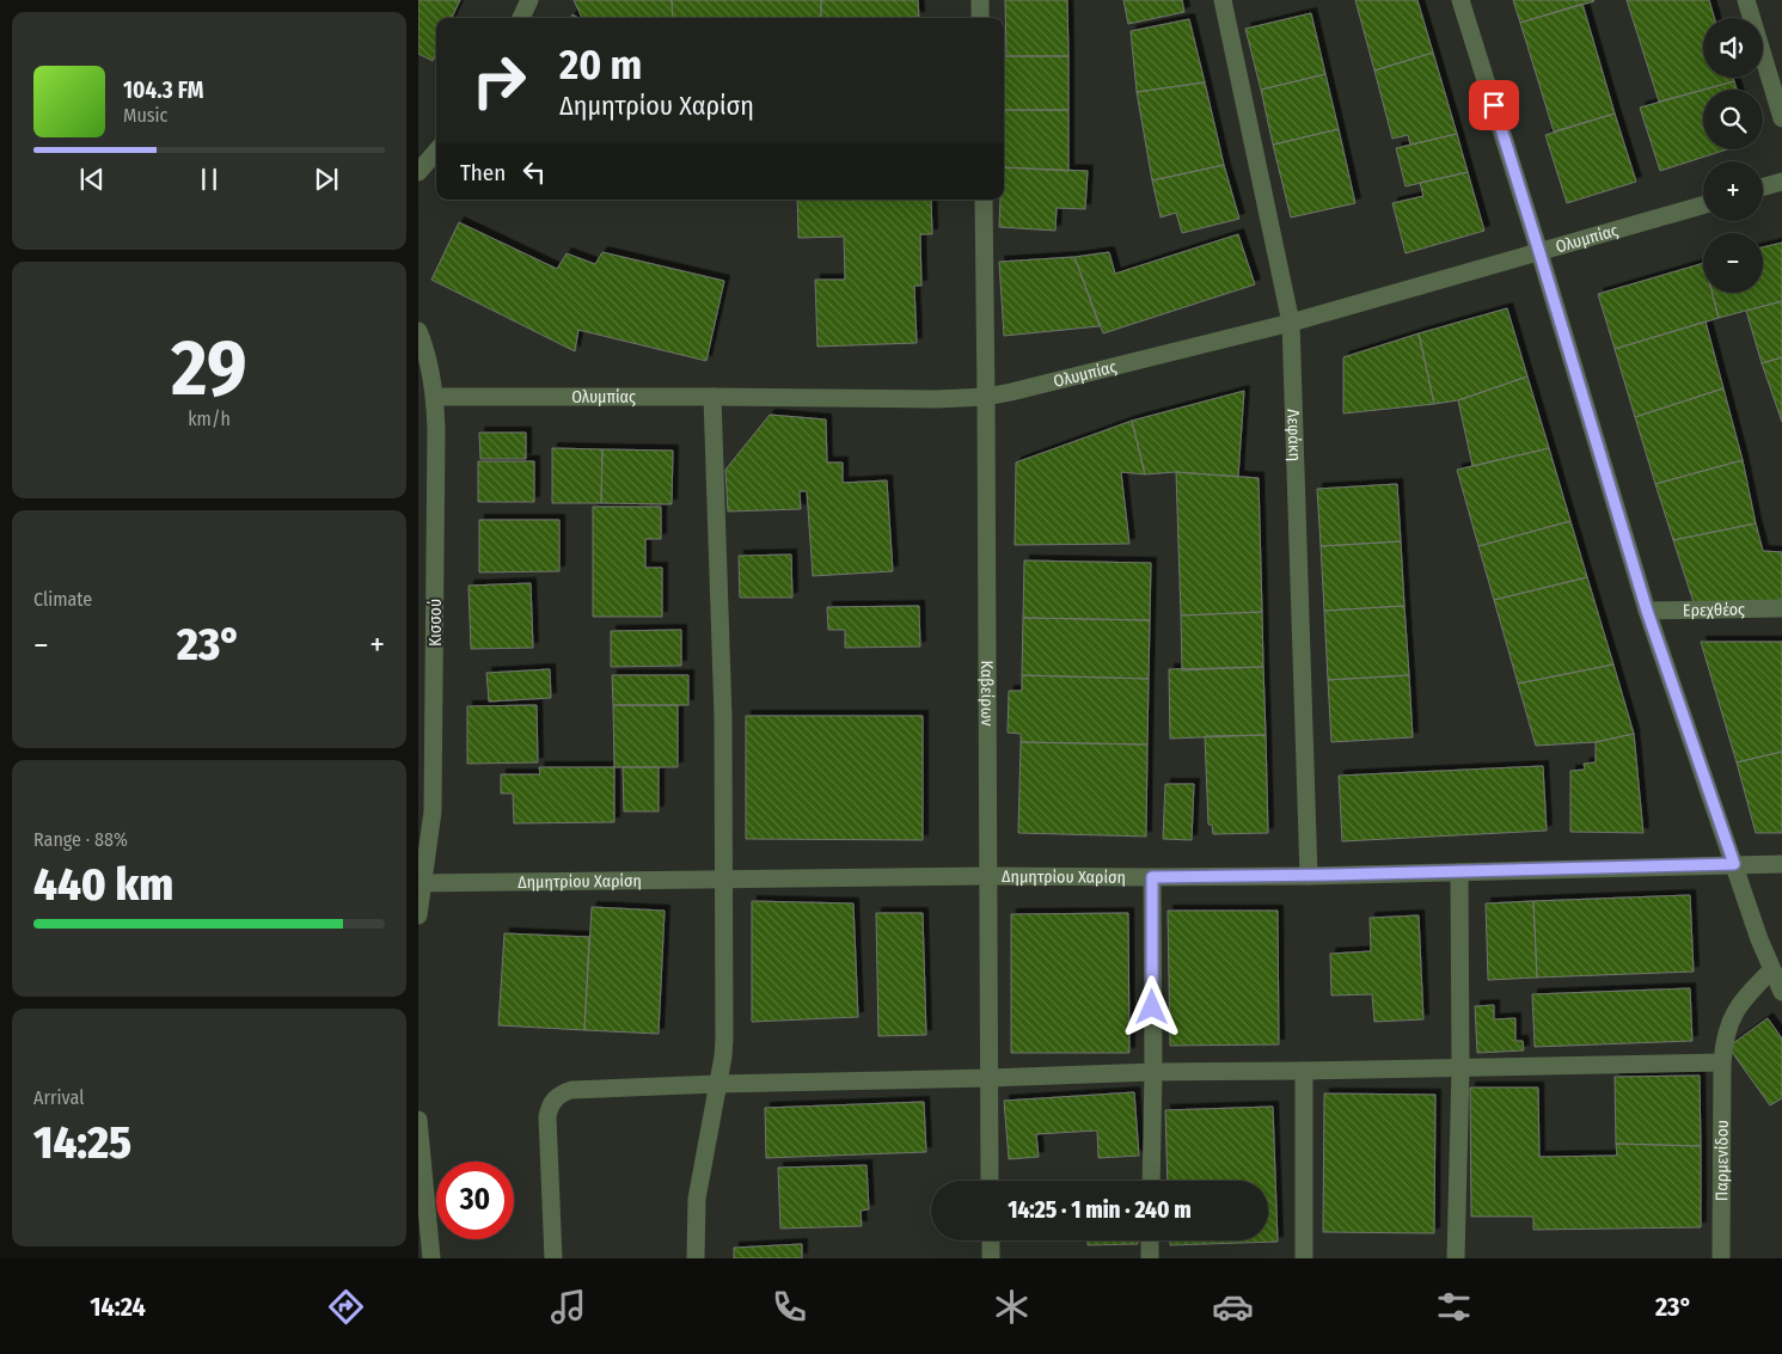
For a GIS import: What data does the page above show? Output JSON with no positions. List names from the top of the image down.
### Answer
{
  "streets": {
    "street": [
      "Ολυμπίας",
      "Λεφάκη",
      "Ερεχθέος",
      "Κισσού",
      "Καβείρων",
      "Δημητρίου Χαρίση",
      "Παρμενίδου"
    ]
  },
  "crossings": [
    ["Ολυμπίας", "Λεφάκη"],
    ["Ολυμπίας", "Κισσού"],
    ["Ολυμπίας", "Καβείρων"],
    ["Λεφάκη", "Δημητρίου Χαρίση"],
    ["Κισσού", "Δημητρίου Χαρίση"],
    ["Καβείρων", "Δημητρίου Χαρίση"]
  ],
  "page": {
    "map_buttons": ["+", "−"],
    "turn": ["20 m", "Δημητρίου Χαρίση"],
    "song": ["104.3 FM", "Music"],
    "then": "Then",
    "tile": [
      ["29", "km/h"],
      "Climate",
      ["Range · 88%", "440 km"],
      ["Arrival", "14:25"]
    ],
    "heat": ["−", "23°", "+"],
    "limit": "30",
    "trip": "14:25 · 1 min · 240 m",
    "tabs": ["14:24", "23°"]
  }
}
